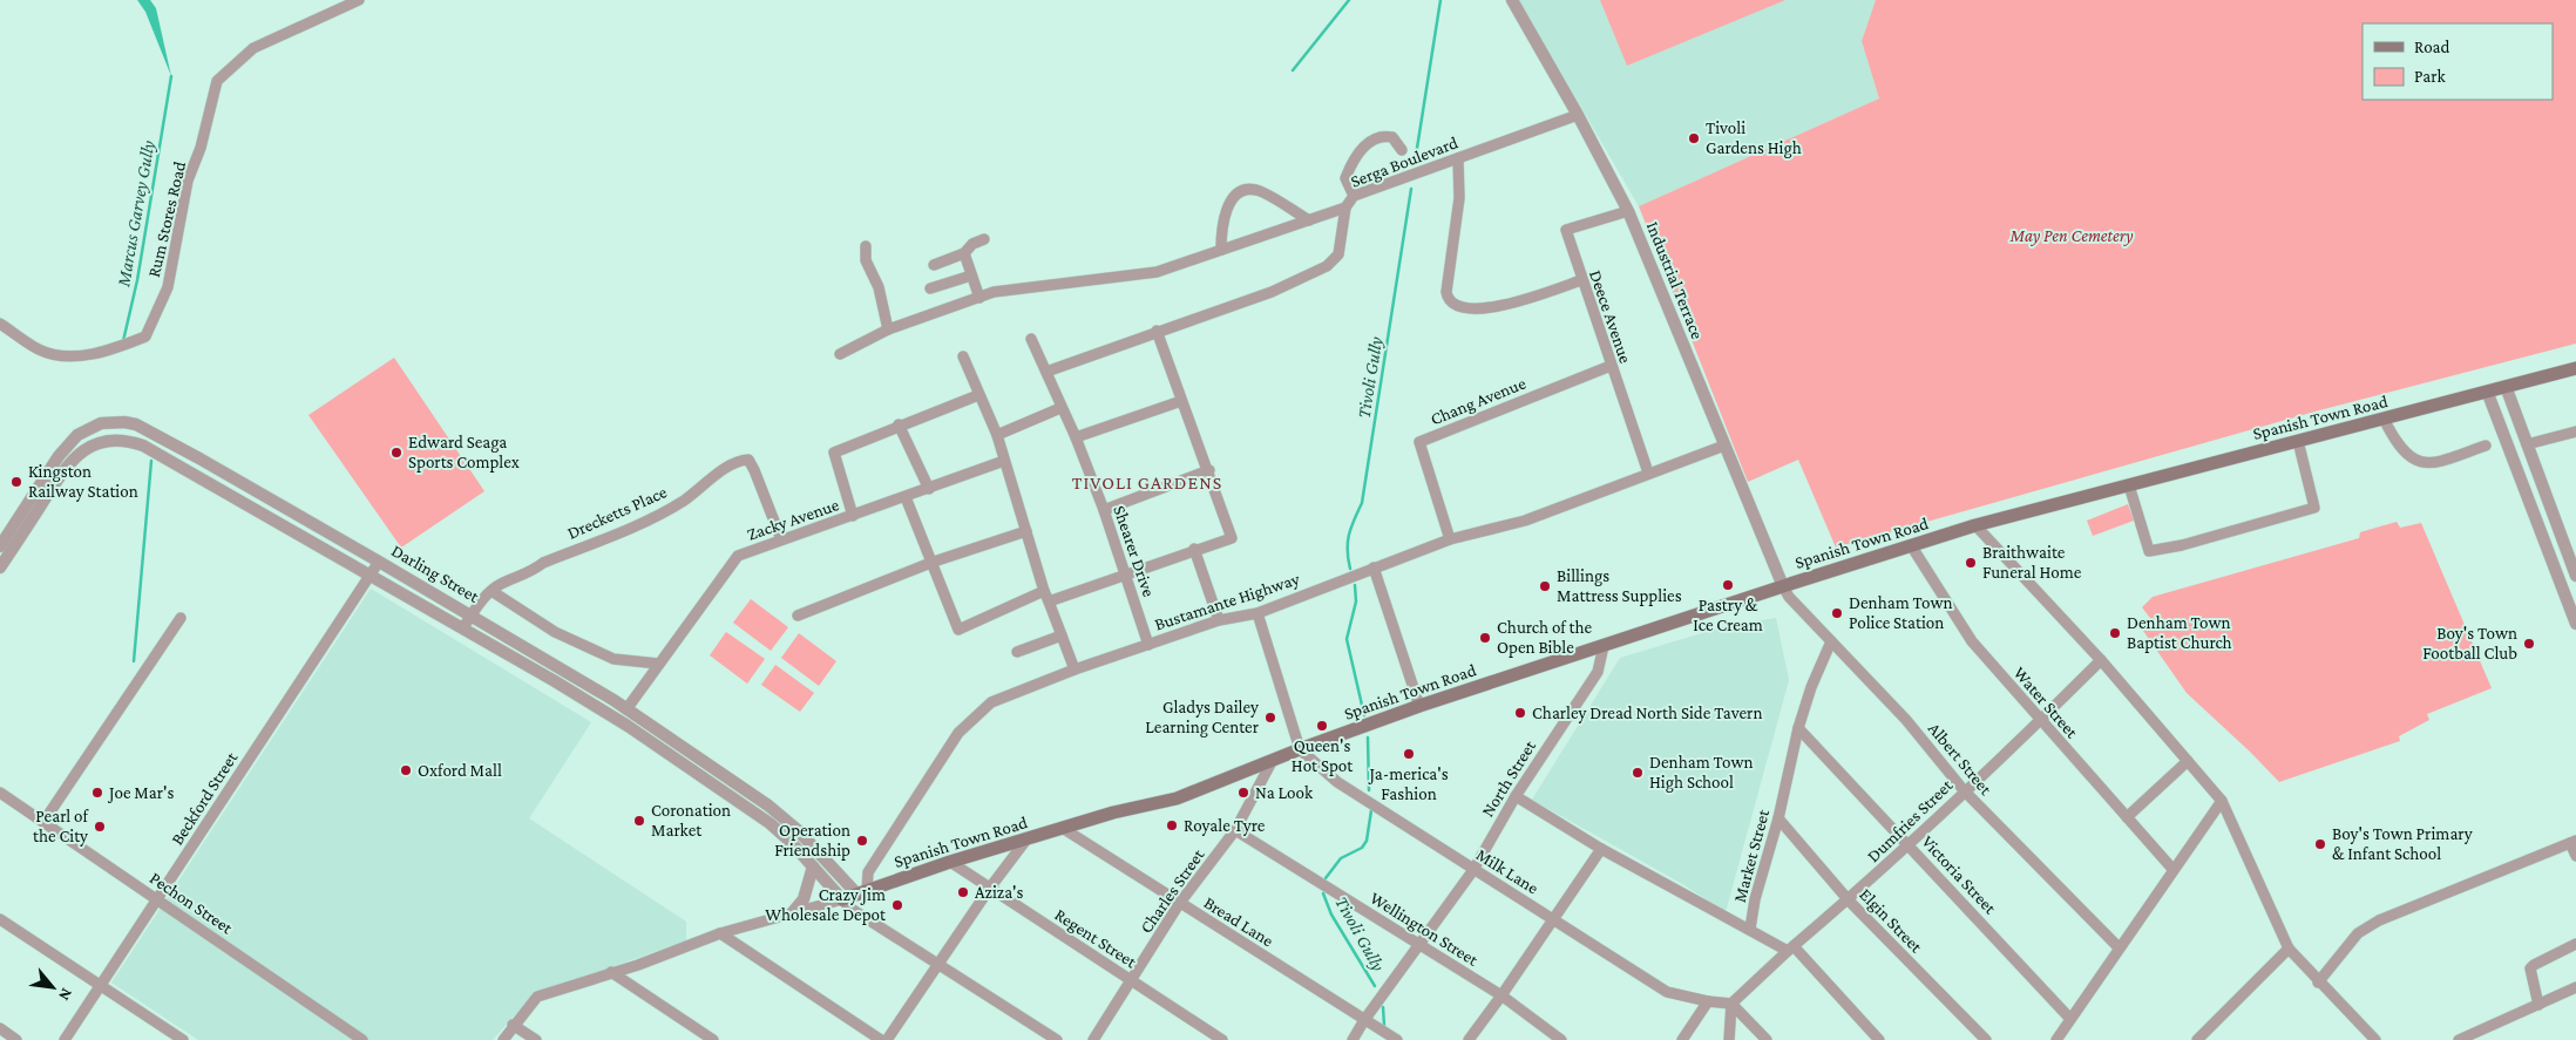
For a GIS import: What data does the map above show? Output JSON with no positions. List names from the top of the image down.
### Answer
{
  "streets": {
    "main road": ["Spanish Town Road"],
    "street": [
      "Serga Boulevard",
      "Rum Stores Road",
      "Industrial Terrace",
      "Deece Avenue",
      "Chang Avenue",
      "Drecketts Place",
      "Zacky Avenue",
      "Shearer Drive",
      "Darling Street",
      "Bustamante Highway",
      "Water Street",
      "Albert Street",
      "North Street",
      "Beckford Street",
      "Dumfries Street",
      "Market Street",
      "Milk Lane",
      "Victoria Street",
      "Charles Street",
      "Pechon Street",
      "Elgin Street",
      "Bread Lane",
      "Wellington Street",
      "Regent Street"
    ]
  },
  "crossings": [
    ["Serga Boulevard", "Industrial Terrace"],
    ["Serga Boulevard", "Shearer Drive"],
    ["Industrial Terrace", "Deece Avenue"],
    ["Industrial Terrace", "Spanish Town Road"],
    ["Industrial Terrace", "Bustamante Highway"],
    ["Industrial Terrace", "Albert Street"],
    ["Deece Avenue", "Chang Avenue"],
    ["Deece Avenue", "Bustamante Highway"],
    ["Chang Avenue", "Bustamante Highway"],
    ["Spanish Town Road", "Darling Street"],
    ["Spanish Town Road", "Bustamante Highway"],
    ["Spanish Town Road", "Water Street"],
    ["Spanish Town Road", "Albert Street"],
    ["Spanish Town Road", "North Street"],
    ["Spanish Town Road", "Milk Lane"],
    ["Spanish Town Road", "Charles Street"],
    ["Spanish Town Road", "Bread Lane"],
    ["Spanish Town Road", "Regent Street"],
    ["Drecketts Place", "Zacky Avenue"],
    ["Drecketts Place", "Darling Street"],
    ["Zacky Avenue", "Darling Street"],
    ["Shearer Drive", "Bustamante Highway"],
    ["Darling Street", "Bustamante Highway"],
    ["Darling Street", "Beckford Street"],
    ["Water Street", "Dumfries Street"],
    ["Albert Street", "Dumfries Street"],
    ["Albert Street", "Market Street"],
    ["North Street", "Milk Lane"],
    ["North Street", "Bread Lane"],
    ["North Street", "Wellington Street"],
    ["Beckford Street", "Pechon Street"],
    ["Dumfries Street", "Market Street"],
    ["Dumfries Street", "Victoria Street"],
    ["Dumfries Street", "Elgin Street"],
    ["Market Street", "Victoria Street"],
    ["Market Street", "Elgin Street"],
    ["Charles Street", "Bread Lane"],
    ["Charles Street", "Wellington Street"],
    ["Charles Street", "Regent Street"]
  ],
  "districts": ["TIVOLI GARDENS"],
  "water": ["Marcus Garvey Gully", "Tivoli Gully"],
  "parks": ["May Pen Cemetery"],
  "places": [
    "Tivoli Gardens High",
    "Edward Seaga Sports Complex",
    "Kingston Railway Station",
    "Braithwaite Funeral Home",
    "Pastry & Ice Cream",
    "Billings Mattress Supplies",
    "Denham Town Police Station",
    "Denham Town Baptist Church",
    "Church of the Open Bible",
    "Boy's Town Football Club",
    "Charley Dread North Side Tavern",
    "Gladys Dailey Learning Center",
    "Queen's Hot Spot",
    "Ja-merica's Fashion",
    "Oxford Mall",
    "Denham Town High School",
    "Joe Mar's",
    "Na Look",
    "Coronation Market",
    "Royale Tyre",
    "Pearl of the City",
    "Operation Friendship",
    "Boy's Town Primary & Infant School",
    "Aziza's",
    "Crazy Jim Wholesale Depot"
  ],
  "legend": ["Road", "Park"],
  "north": "bottom right"
}
